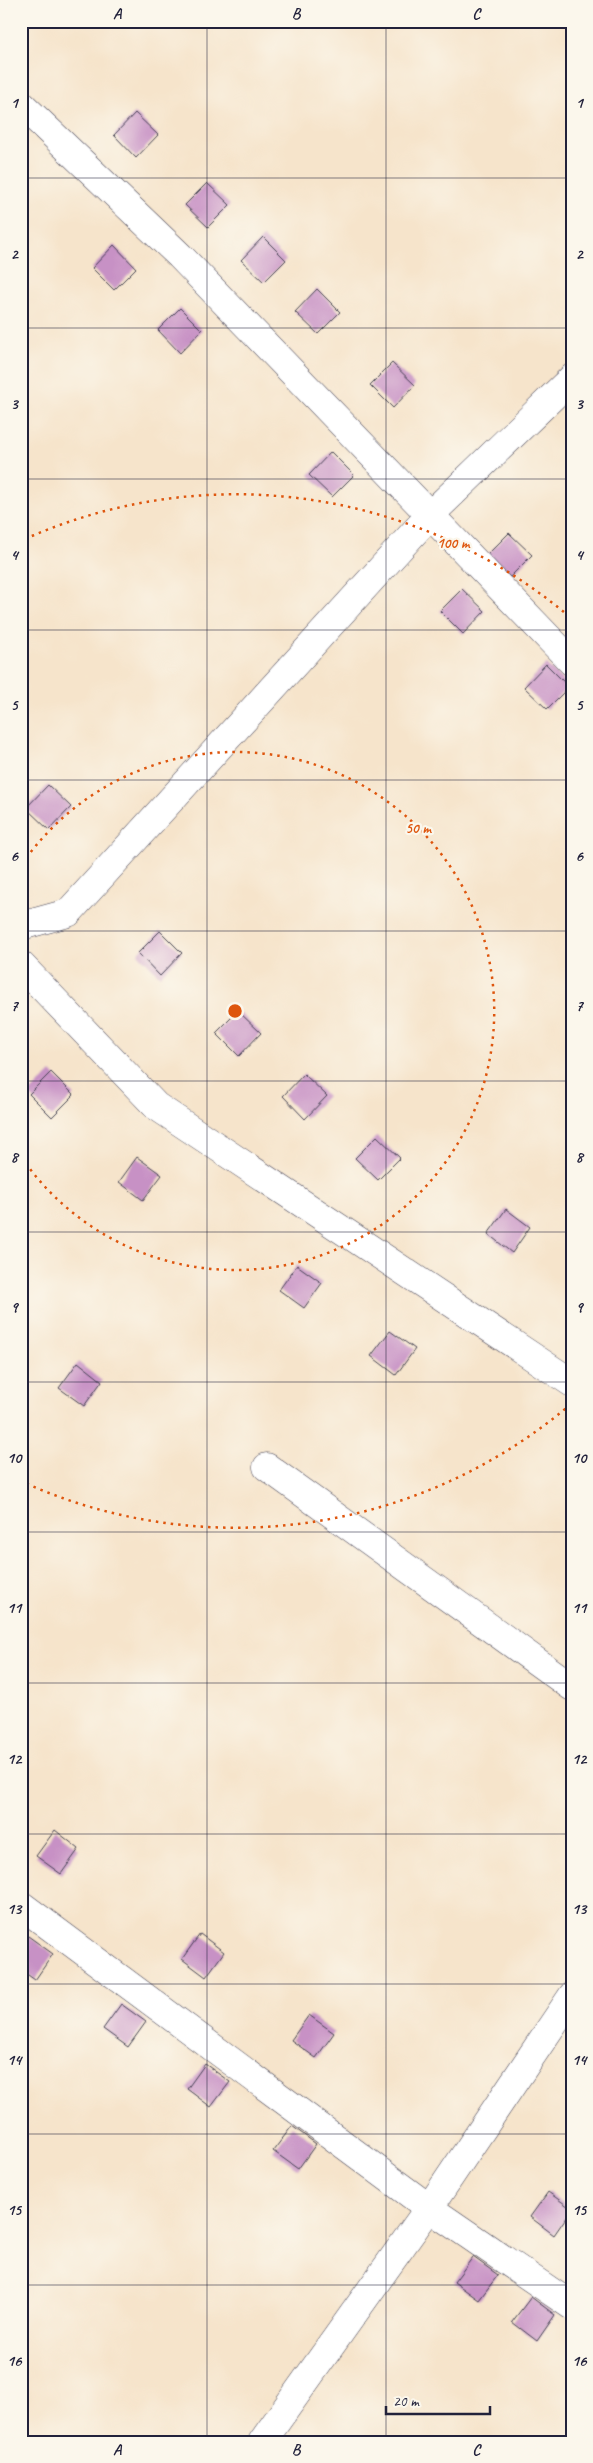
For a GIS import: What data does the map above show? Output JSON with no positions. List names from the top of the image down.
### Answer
{
  "scale_bar": "20 m",
  "grid": {
    "columns": ["A", "B", "C"],
    "rows": [
      "1",
      "2",
      "3",
      "4",
      "5",
      "6",
      "7",
      "8",
      "9",
      "10",
      "11",
      "12",
      "13",
      "14",
      "15",
      "16"
    ]
  },
  "rings": ["100 m", "50 m"]
}
